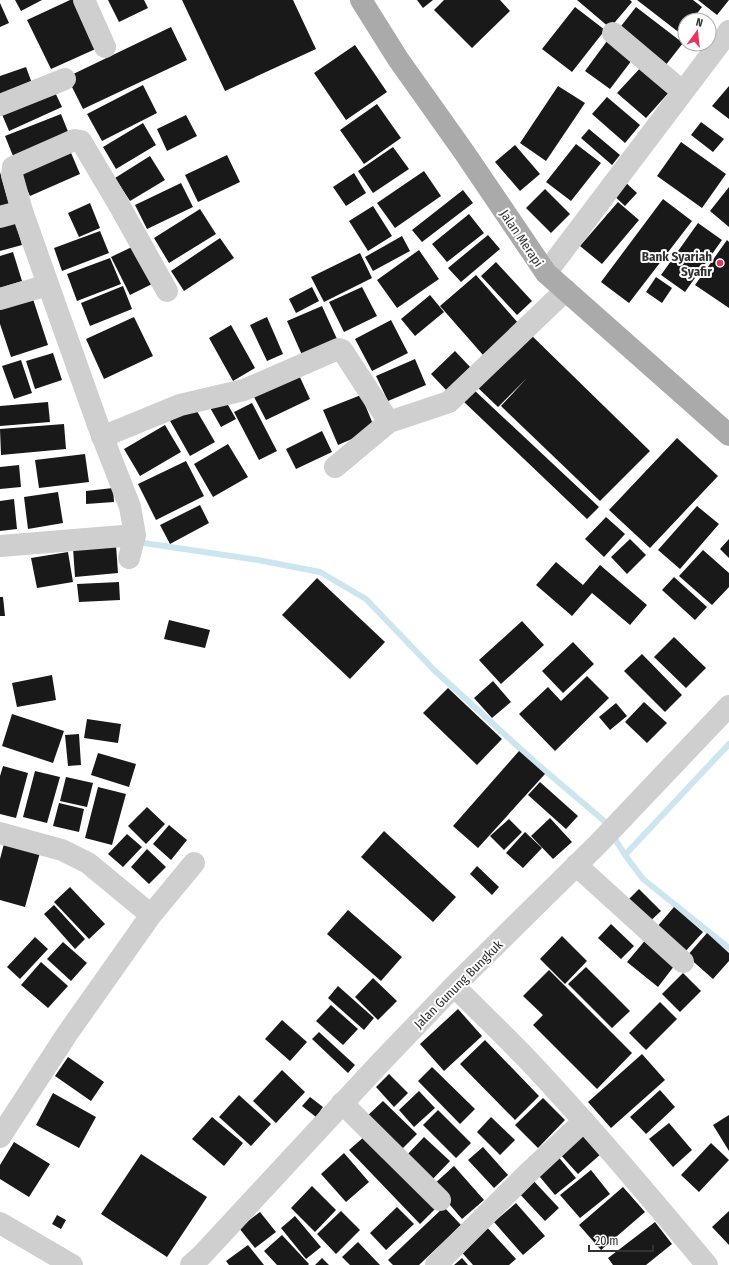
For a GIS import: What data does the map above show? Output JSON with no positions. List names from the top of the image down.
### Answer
{
  "streets": {
    "main road": ["Jalan Merapi"],
    "street": ["Jalan Gunung Bungkuk"]
  },
  "places": ["Bank Syariah Syafir"],
  "scale_bar": "20 m",
  "north": "top"
}
